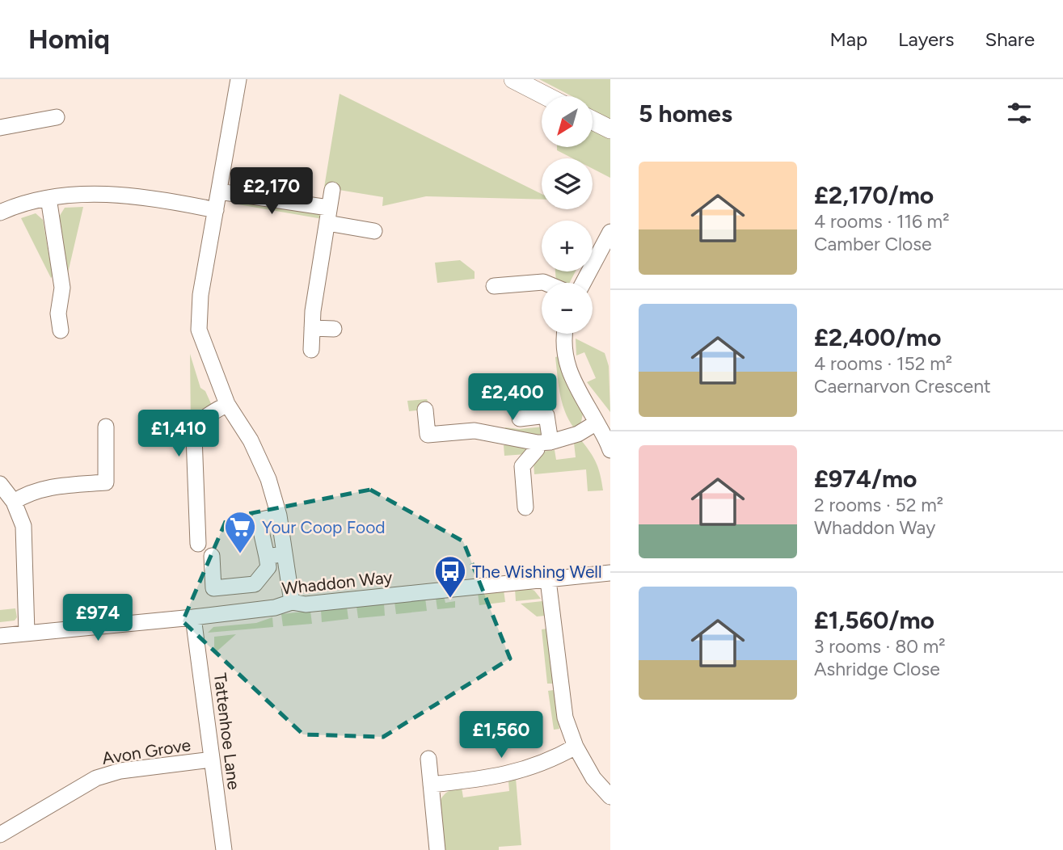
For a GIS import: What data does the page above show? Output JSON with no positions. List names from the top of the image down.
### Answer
{
  "streets": {
    "street": ["Whaddon Way", "Tattenhoe Lane", "Avon Grove"]
  },
  "crossings": [
    ["Whaddon Way", "Tattenhoe Lane"],
    ["Tattenhoe Lane", "Avon Grove"]
  ],
  "places": {
    "supermarket": ["Your Coop Food"],
    "bus stop": ["The Wishing Well"]
  },
  "north": "bottom left",
  "page": {
    "header": "Homiq",
    "nav": ["Map", "Layers", "Share"],
    "heading": "5 homes",
    "map_buttons": ["+", "−"],
    "list": [
      {
        "name": "£2,170/mo",
        "note": "4 rooms · 116 m² · Camber Close"
      },
      {
        "name": "£2,400/mo",
        "note": "4 rooms · 152 m² · Caernarvon Crescent"
      },
      {
        "name": "£974/mo",
        "note": "2 rooms · 52 m² · Whaddon Way"
      },
      {
        "name": "£1,560/mo",
        "note": "3 rooms · 80 m² · Ashridge Close"
      }
    ],
    "price": [
      "£2,170",
      "£2,400",
      "£1,410",
      "£974",
      "£1,560"
    ]
  }
}
